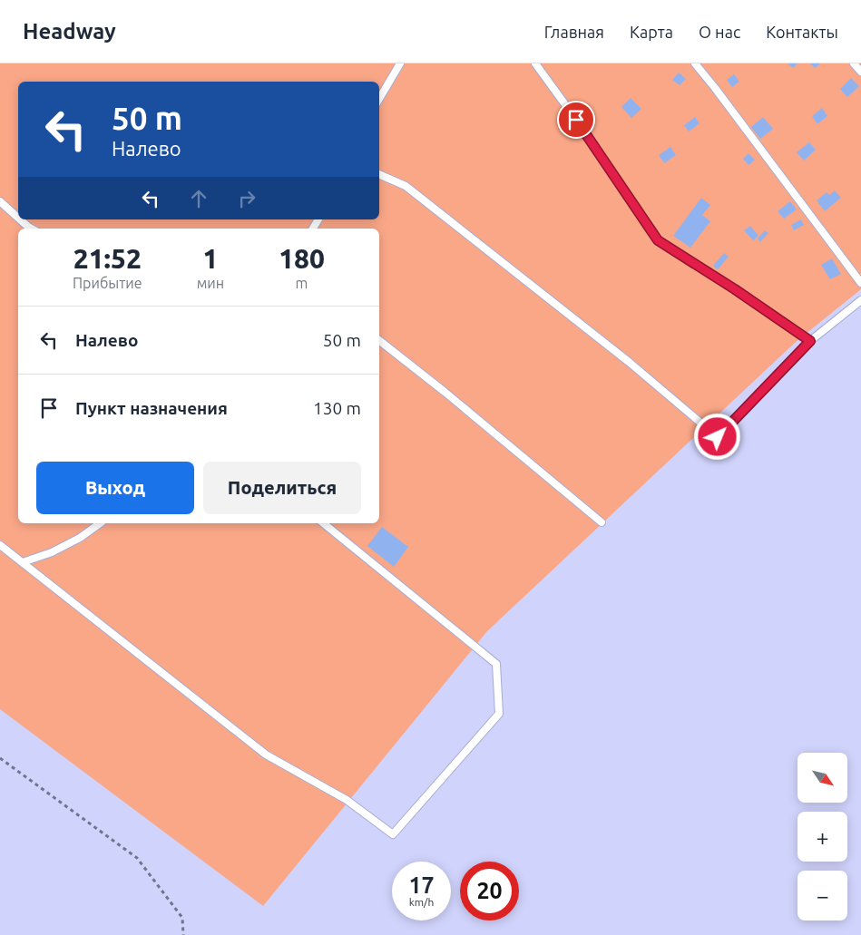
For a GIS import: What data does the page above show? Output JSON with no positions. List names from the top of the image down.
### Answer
{
  "north": "bottom right",
  "page": {
    "header": "Headway",
    "nav": [
      "Главная",
      "Карта",
      "О нас",
      "Контакты"
    ],
    "turn": ["50 m", "Налево"],
    "eta": [
      "21:52",
      "Прибытие",
      "1",
      "мин",
      "180",
      "m"
    ],
    "list": [
      {
        "name": "Налево",
        "value": "50 m"
      },
      {
        "name": "Пункт назначения",
        "value": "130 m"
      }
    ],
    "buttons": ["Выход", "Поделиться"],
    "map_buttons": ["+", "−"],
    "speed": "17 km/h",
    "limit": "20"
  }
}
